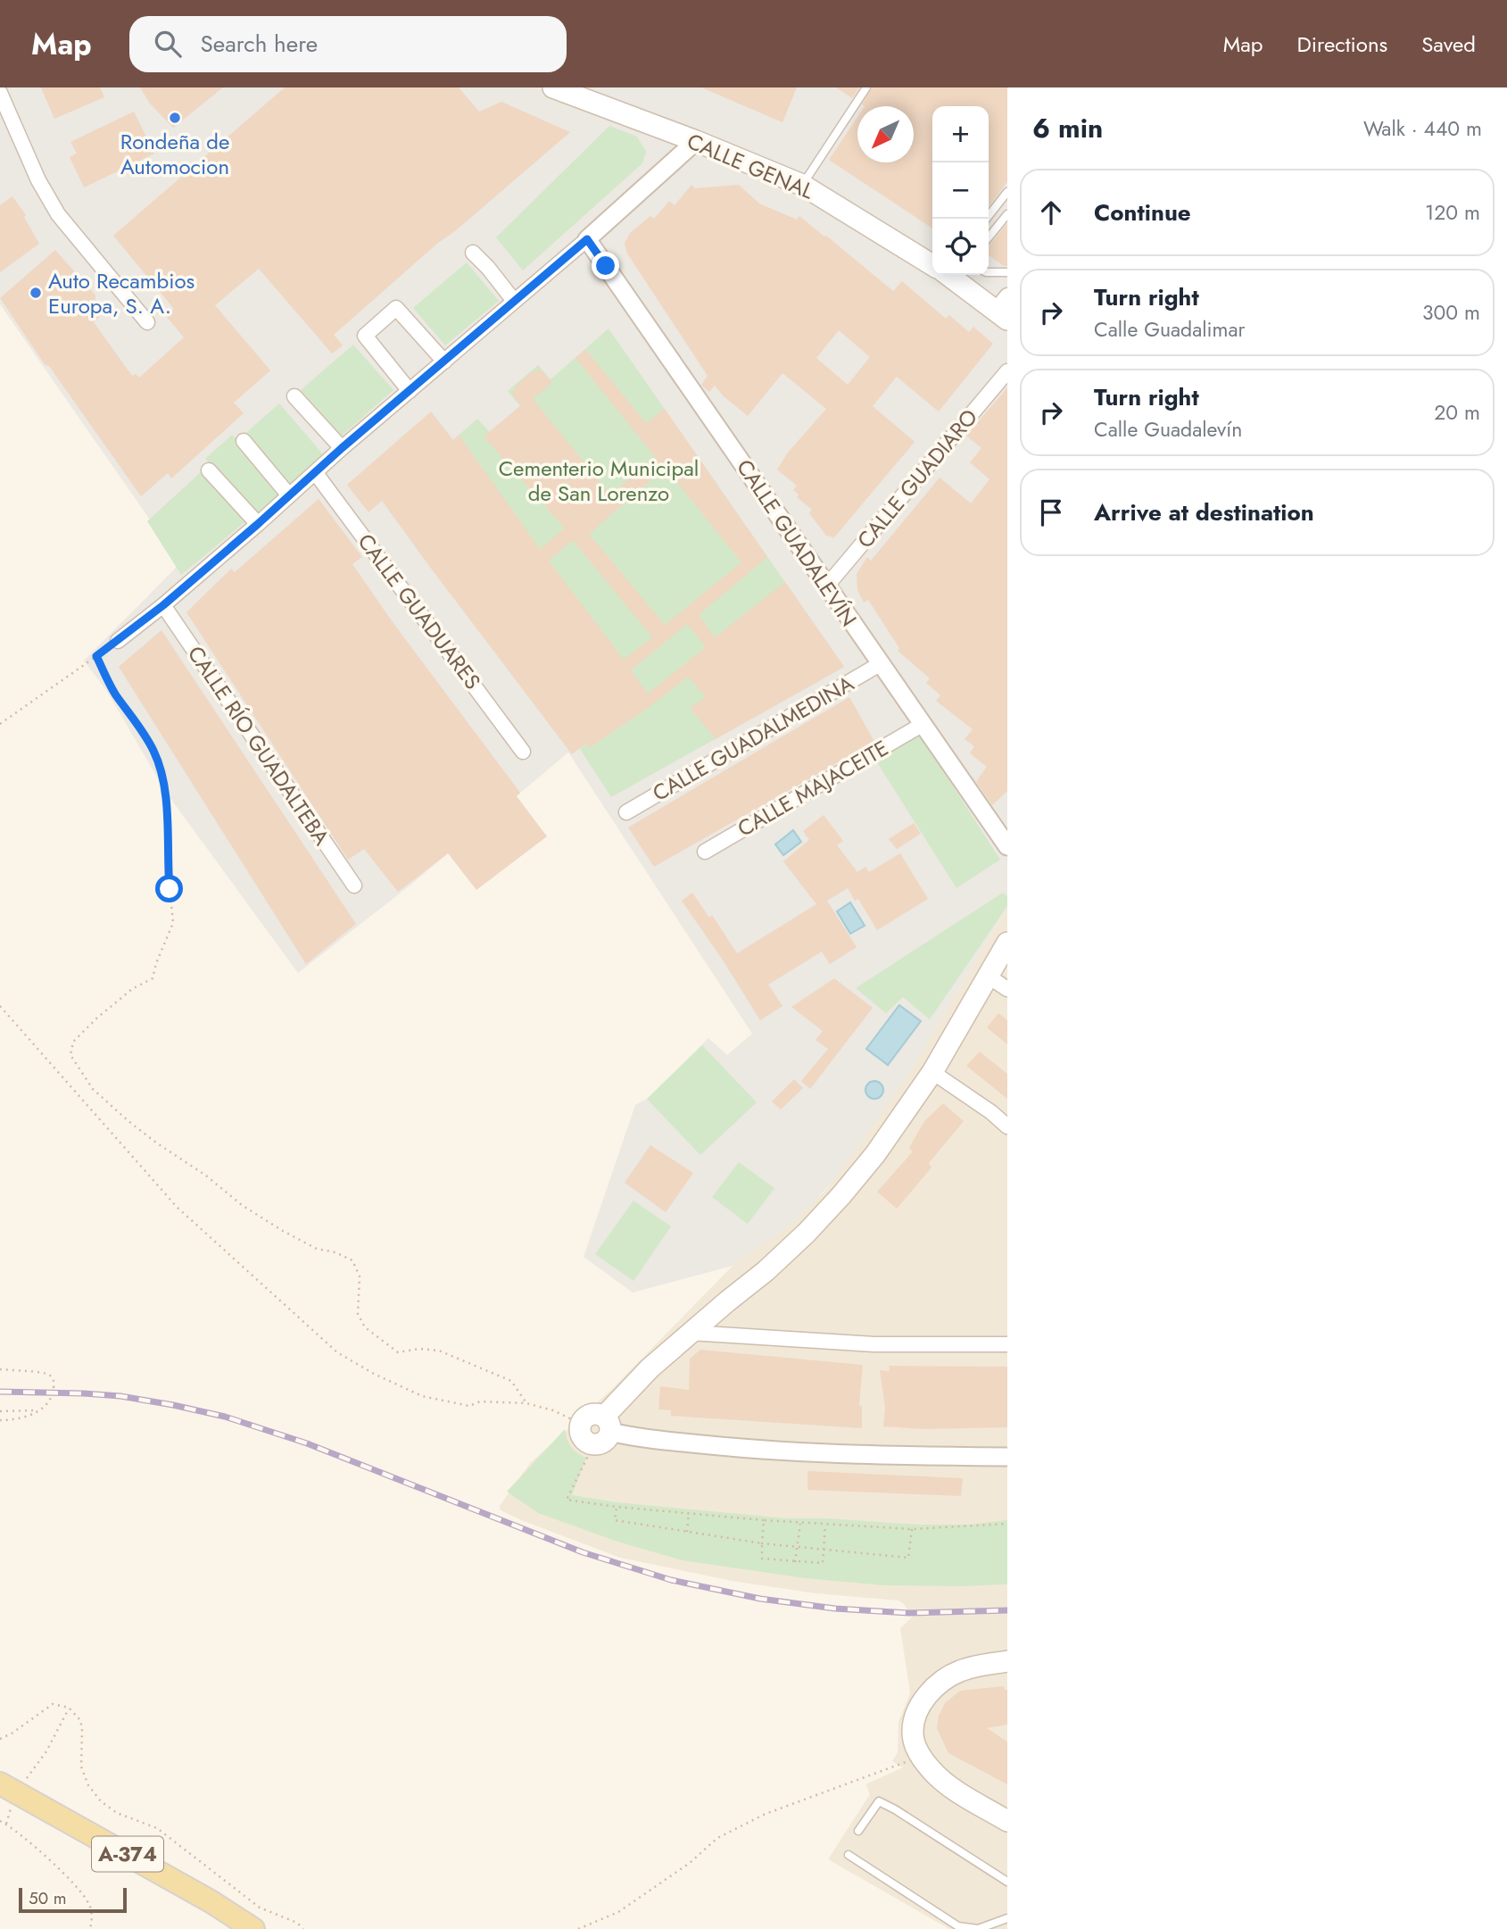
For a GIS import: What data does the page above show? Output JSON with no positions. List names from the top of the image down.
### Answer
{
  "streets": {
    "main road": ["CALLE GENAL", "A-374"],
    "street": [
      "CALLE GUADIARO",
      "CALLE GUADALEVÍN",
      "CALLE GUADUARES",
      "CALLE GUADALMEDINA",
      "CALLE RÍO GUADALTEBA",
      "CALLE MAJACEITE"
    ]
  },
  "crossings": [
    ["CALLE GUADIARO", "CALLE GUADALEVÍN"],
    ["CALLE GUADALEVÍN", "CALLE GUADALMEDINA"],
    ["CALLE GUADALEVÍN", "CALLE MAJACEITE"]
  ],
  "parks": ["Cementerio Municipal de San Lorenzo"],
  "places": ["Rondeña de Automocion", "Auto Recambios Europa, S. A."],
  "scale_bar": "50 m",
  "north": "bottom left",
  "page": {
    "header": "Map",
    "search": "Search here",
    "nav": ["Map", "Directions", "Saved"],
    "heading": ["6 min", "Walk · 440 m"],
    "map_buttons": ["+", "−"],
    "list": [
      ["Continue", "120 m"],
      ["Turn right", "Calle Guadalimar", "300 m"],
      ["Turn right", "Calle Guadalevín", "20 m"],
      "Arrive at destination"
    ],
    "scale": "50 m"
  }
}
